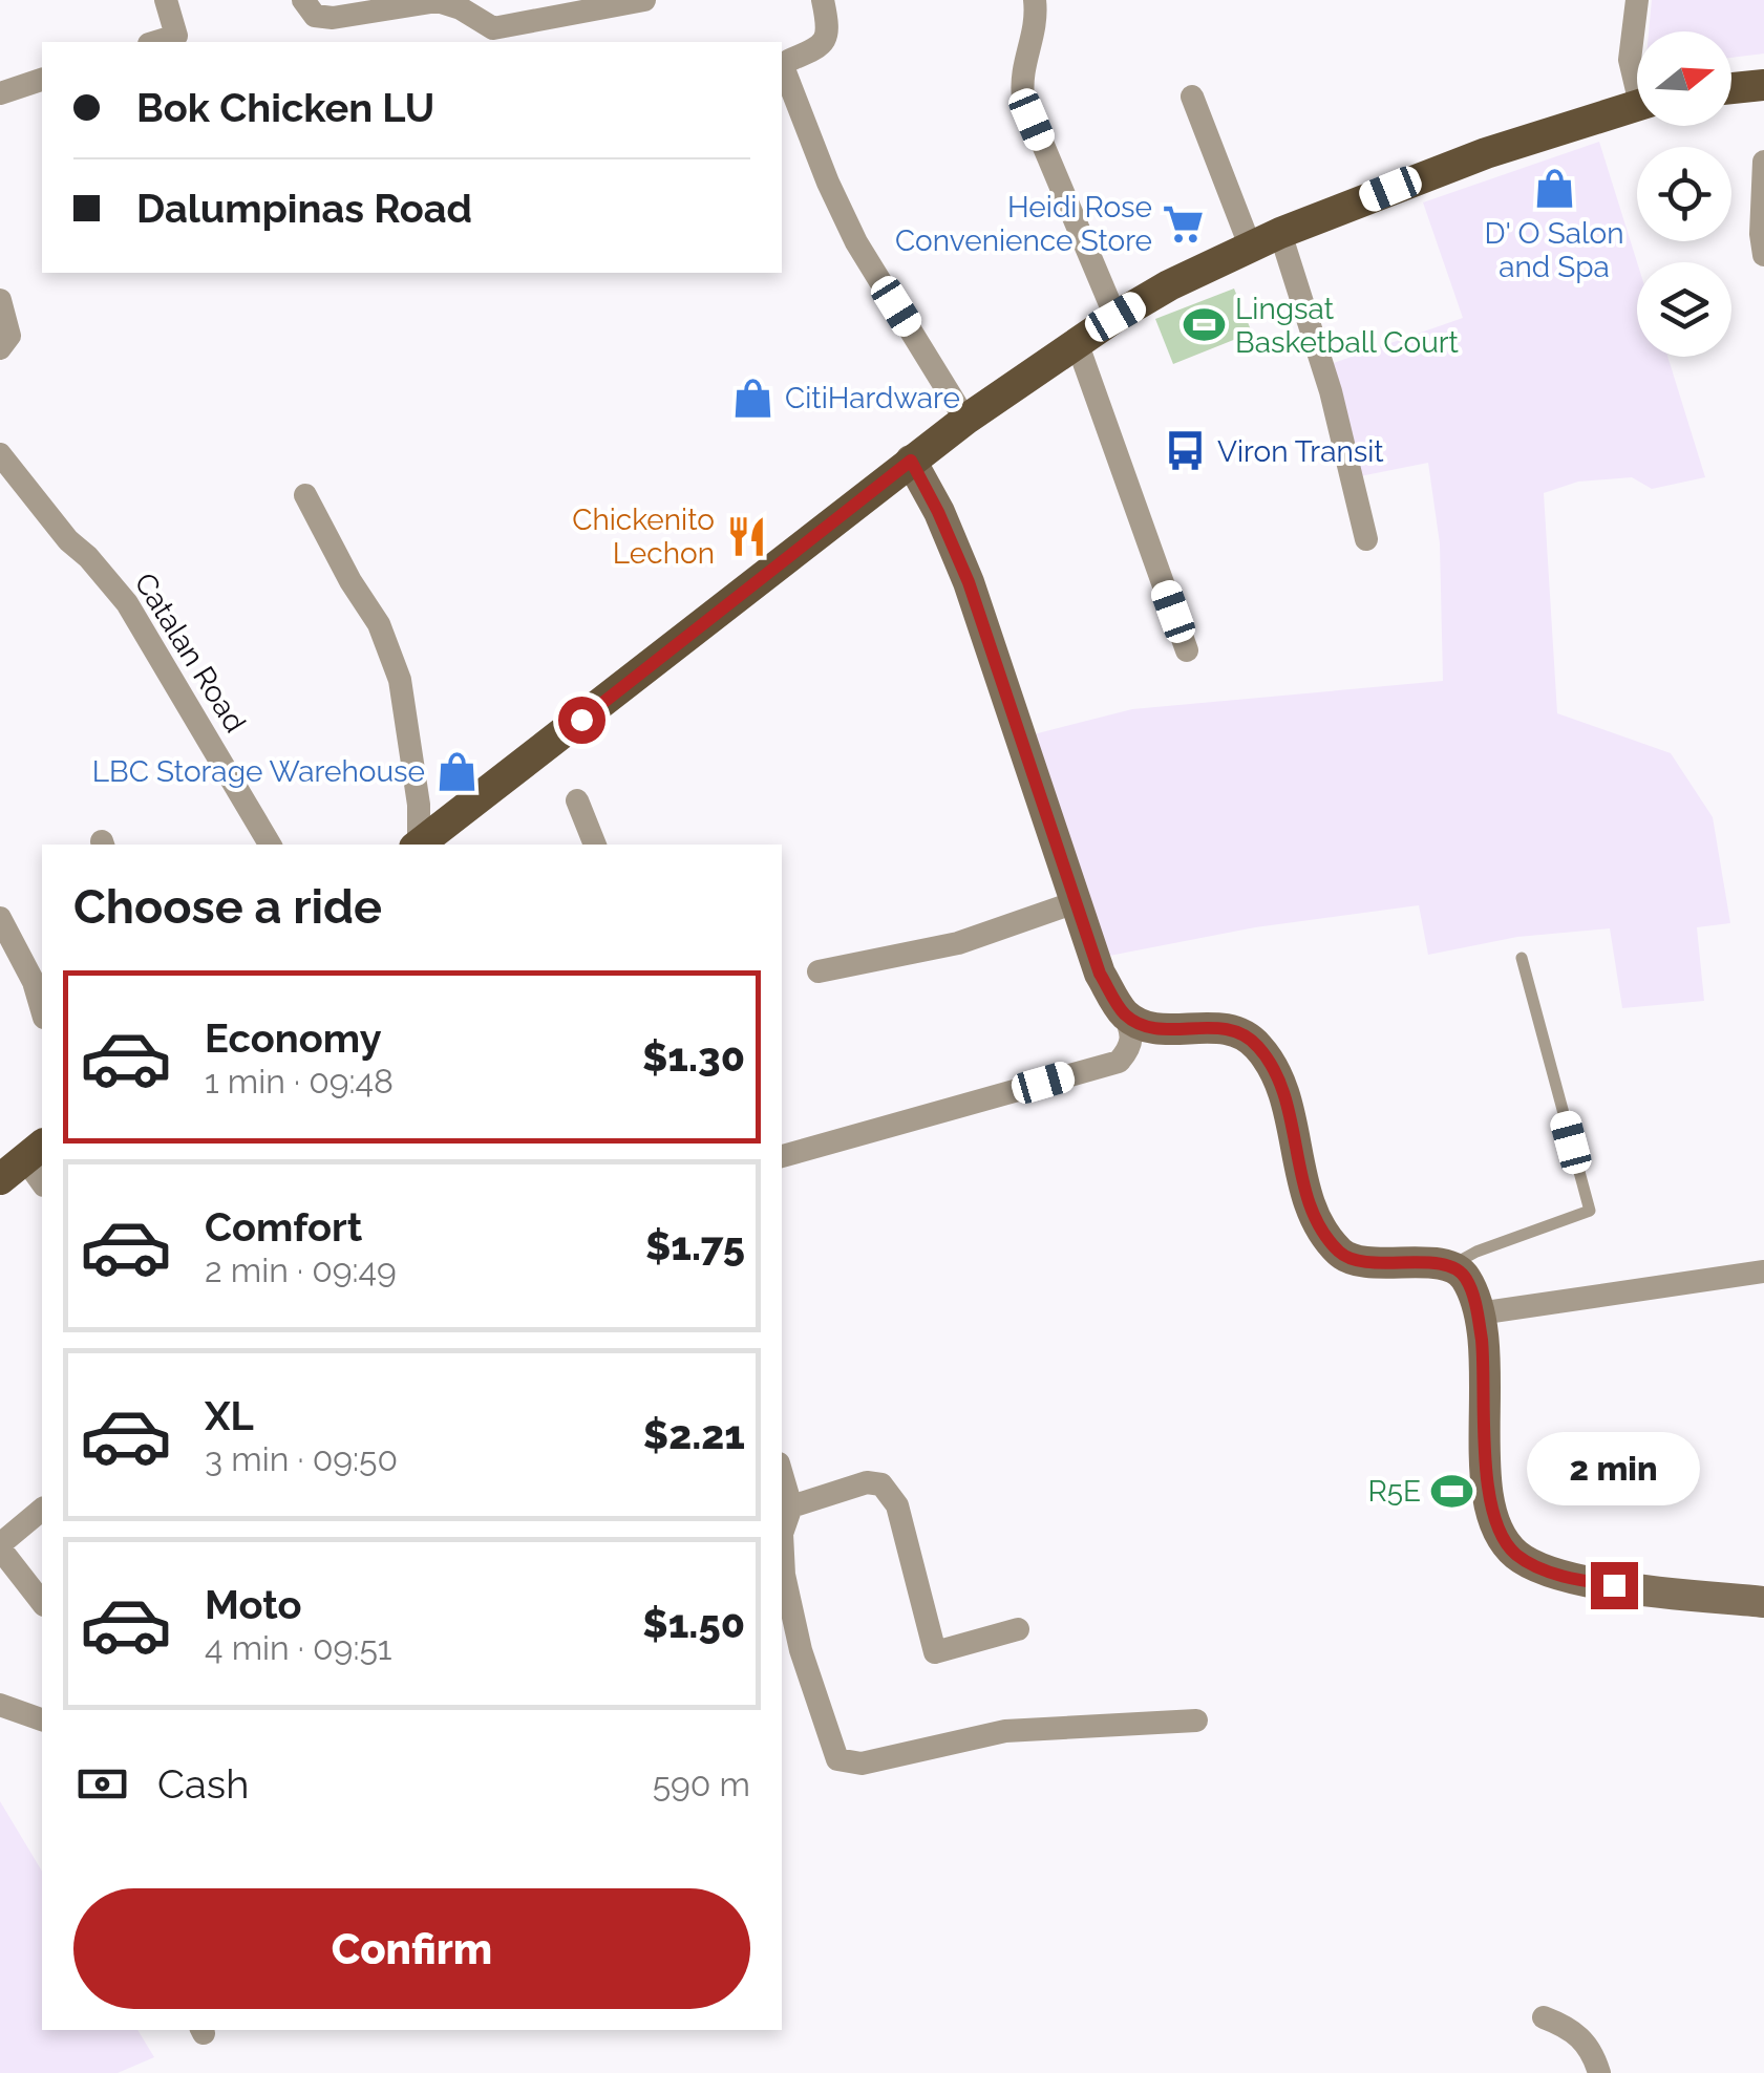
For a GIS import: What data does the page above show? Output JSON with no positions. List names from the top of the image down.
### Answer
{
  "streets": {
    "street": ["Catalan Road"]
  },
  "places": {
    "shop": ["D' O Salon and Spa", "CitiHardware", "LBC Storage Warehouse"],
    "supermarket": ["Heidi Rose Convenience Store"],
    "sports": ["Lingsat Basketball Court", "R5E"],
    "bus stop": ["Viron Transit"],
    "restaurant": ["Chickenito Lechon"]
  },
  "north": "right",
  "page": {
    "banner": ["Bok Chicken LU", "Dalumpinas Road"],
    "heading": "Choose a ride",
    "list": [
      {
        "name": "Economy",
        "note": "1 min · 09:48",
        "value": "$1.30"
      },
      {
        "name": "Comfort",
        "note": "2 min · 09:49",
        "value": "$1.75"
      },
      {
        "name": "XL",
        "note": "3 min · 09:50",
        "value": "$2.21"
      },
      {
        "name": "Moto",
        "note": "4 min · 09:51",
        "value": "$1.50"
      }
    ],
    "bubble": "2 min",
    "pay": ["Cash", "590 m"],
    "buttons": "Confirm"
  }
}
